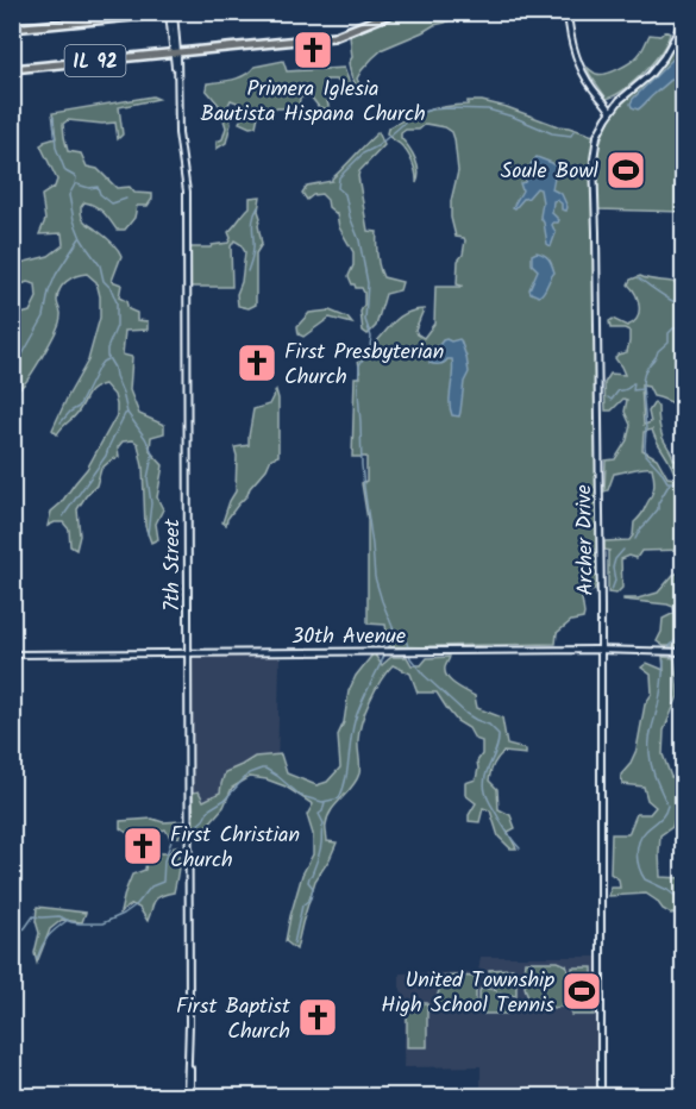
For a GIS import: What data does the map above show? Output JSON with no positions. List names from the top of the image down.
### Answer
{
  "streets": {
    "main road": ["IL 92"],
    "street": ["Archer Drive", "7th Street", "30th Avenue"]
  },
  "crossings": [
    ["IL 92", "7th Street"],
    ["Archer Drive", "30th Avenue"],
    ["7th Street", "30th Avenue"]
  ],
  "places": {
    "church": [
      "Primera Iglesia Bautista Hispana Church",
      "First Presbyterian Church",
      "First Christian Church",
      "First Baptist Church"
    ],
    "sports": ["Soule Bowl", "United Township High School Tennis"]
  }
}
